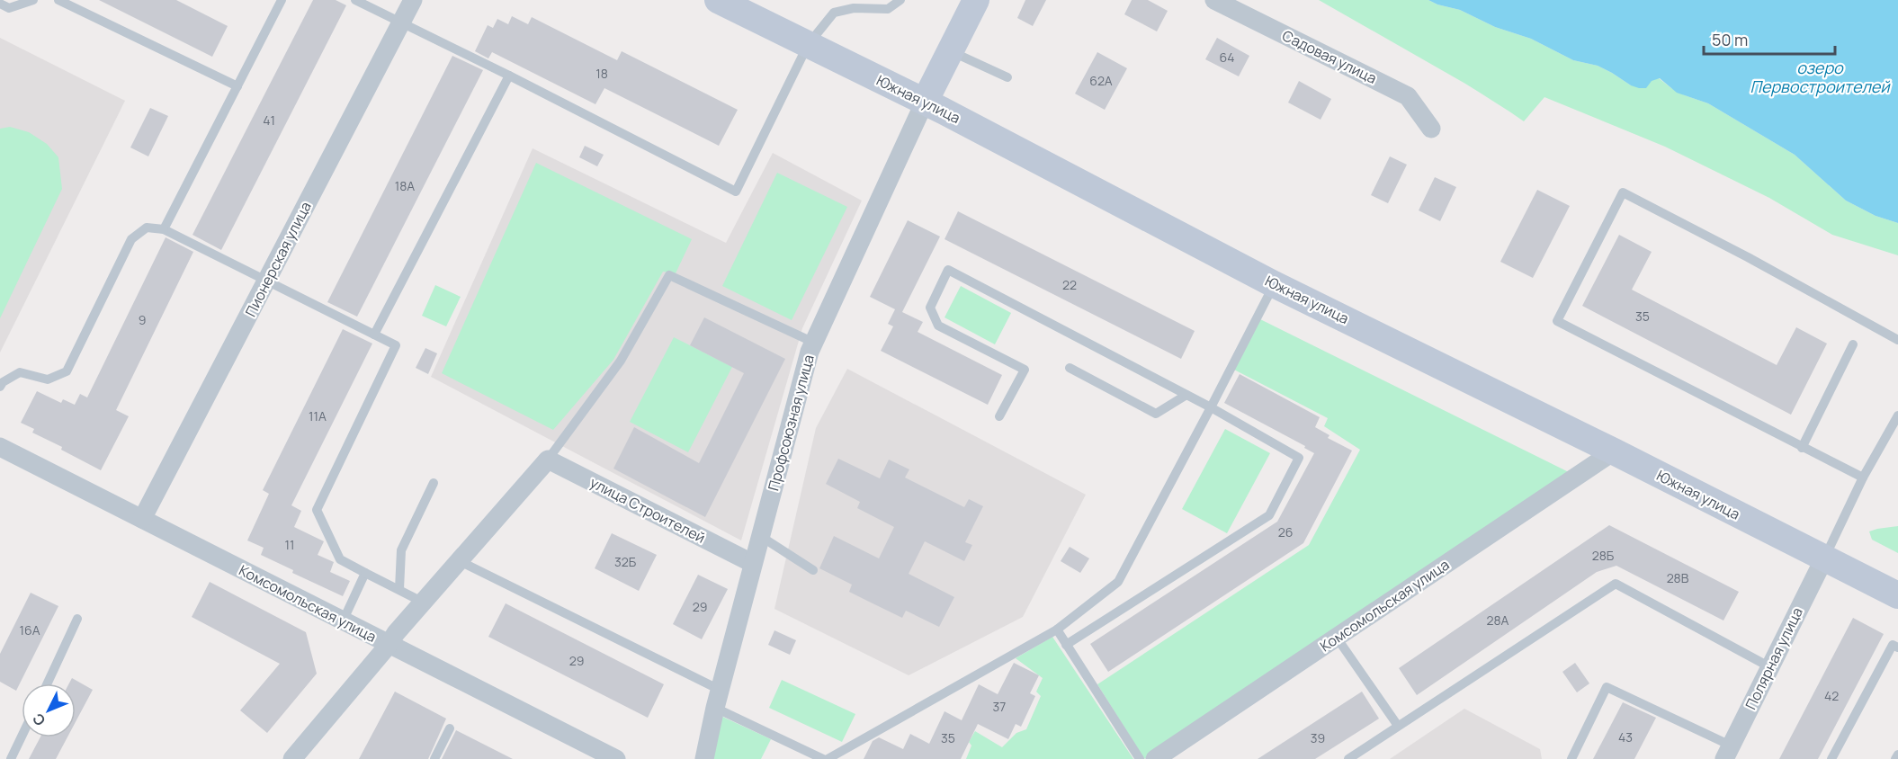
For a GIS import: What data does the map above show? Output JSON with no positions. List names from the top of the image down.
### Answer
{
  "streets": {
    "main road": ["Южная улица"],
    "street": [
      "Садовая улица",
      "Пионерская улица",
      "Профсоюзная улица",
      "улица Строителей",
      "Комсомольская улица",
      "Полярная улица"
    ]
  },
  "crossings": [
    ["Южная улица", "Профсоюзная улица"],
    ["Южная улица", "Комсомольская улица"],
    ["Южная улица", "Полярная улица"],
    ["Пионерская улица", "Комсомольская улица"]
  ],
  "water": ["озеро Первостроителей"],
  "house_numbers": [
    "64",
    "18",
    "62А",
    "41",
    "18А",
    "22",
    "35",
    "9",
    "11А",
    "26",
    "11",
    "28Б",
    "32Б",
    "28В",
    "29",
    "28А",
    "16А",
    "29",
    "42",
    "37",
    "43",
    "35",
    "39"
  ],
  "scale_bar": "50 m",
  "north": "bottom left"
}
